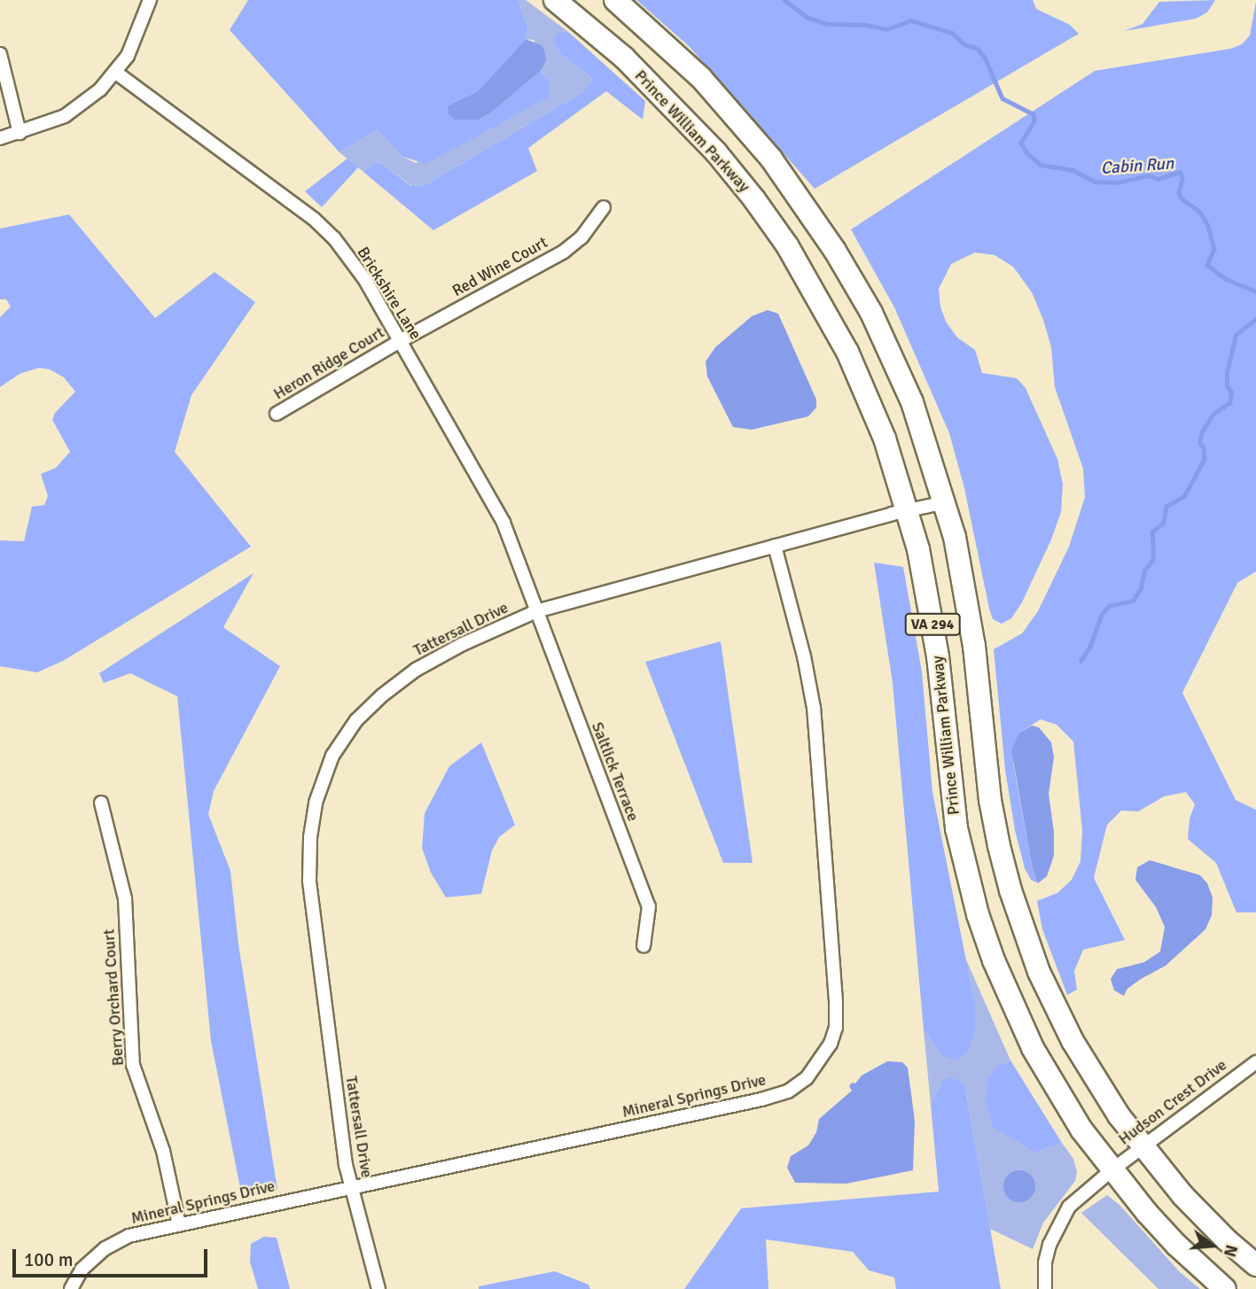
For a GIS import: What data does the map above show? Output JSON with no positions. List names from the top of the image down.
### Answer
{
  "streets": {
    "highway": ["Prince William Parkway", "VA 294"],
    "street": [
      "Red Wine Court",
      "Brickshire Lane",
      "Heron Ridge Court",
      "Tattersall Drive",
      "Saltlick Terrace",
      "Berry Orchard Court",
      "Mineral Springs Drive",
      "Hudson Crest Drive"
    ]
  },
  "crossings": [
    ["Prince William Parkway", "Tattersall Drive"],
    ["Prince William Parkway", "Hudson Crest Drive"],
    ["Red Wine Court", "Brickshire Lane"],
    ["Red Wine Court", "Heron Ridge Court"],
    ["Brickshire Lane", "Heron Ridge Court"],
    ["Brickshire Lane", "Tattersall Drive"],
    ["Brickshire Lane", "Saltlick Terrace"],
    ["VA 294", "Tattersall Drive"],
    ["VA 294", "Hudson Crest Drive"],
    ["Tattersall Drive", "Saltlick Terrace"],
    ["Tattersall Drive", "Mineral Springs Drive"],
    ["Berry Orchard Court", "Mineral Springs Drive"]
  ],
  "water": ["Cabin Run"],
  "scale_bar": "100 m",
  "north": "right"
}
